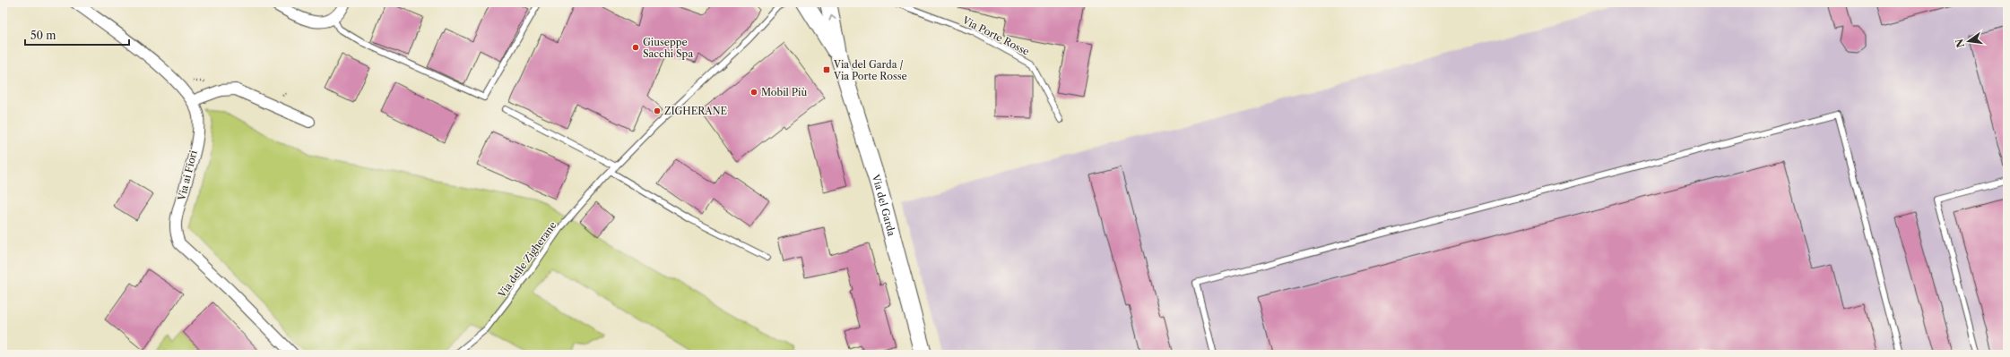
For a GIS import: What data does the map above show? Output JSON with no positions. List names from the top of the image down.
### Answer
{
  "streets": {
    "street": ["Via ai Fiori", "Via del Garda"],
    "lane": ["Via Porte Rosse", "Via delle Zigherane"]
  },
  "places": {
    "other": ["Giuseppe Sacchi Spa", "Mobil Più", "ZIGHERANE"],
    "transit": ["Via del Garda / Via Porte Rosse"]
  },
  "scale_bar": "50 m",
  "north": "left"
}
